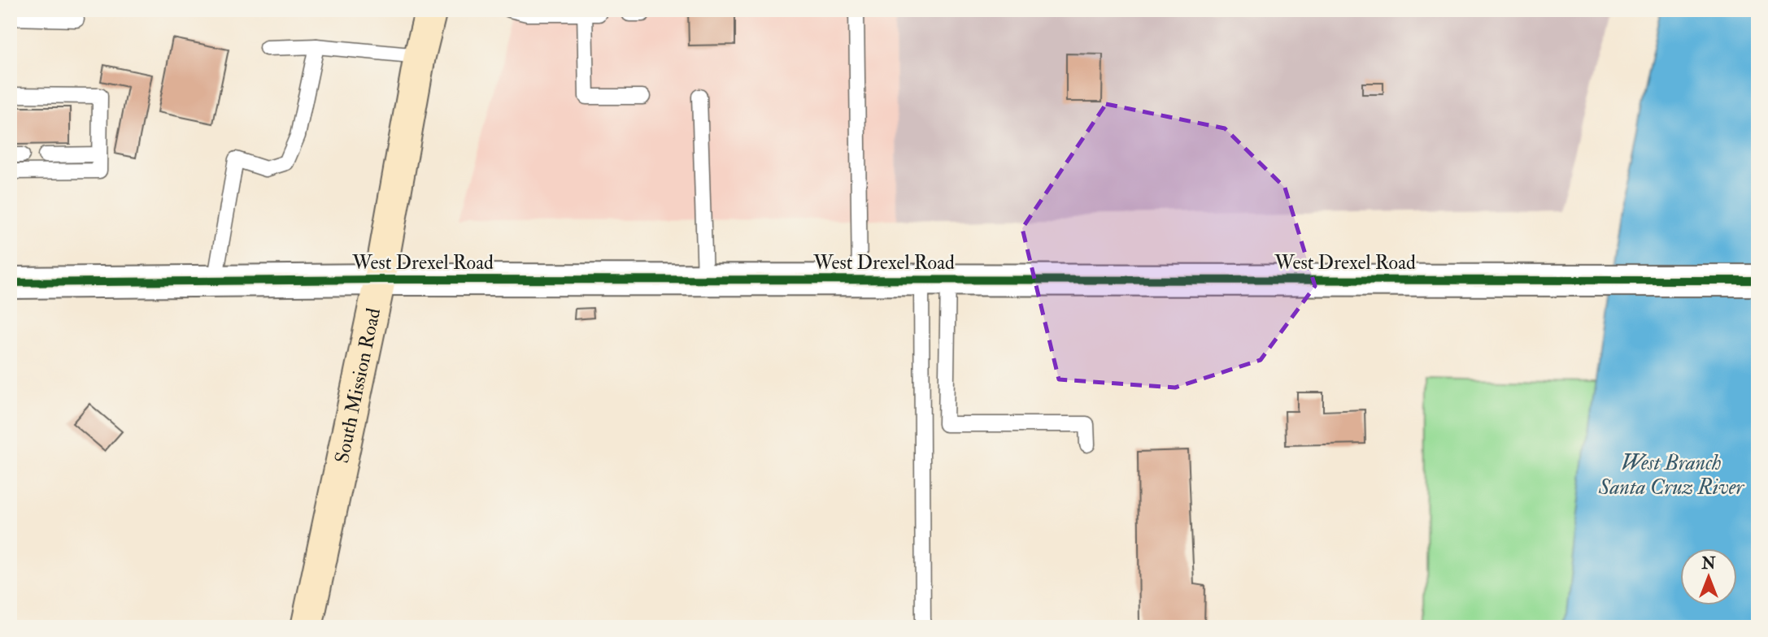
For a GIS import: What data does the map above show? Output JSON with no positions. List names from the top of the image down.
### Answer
{
  "streets": {
    "main road": ["South Mission Road"],
    "street": ["West Drexel Road"]
  },
  "crossings": [
    ["West Drexel Road", "South Mission Road"]
  ],
  "water": ["West Branch Santa Cruz River"],
  "north": "top"
}
